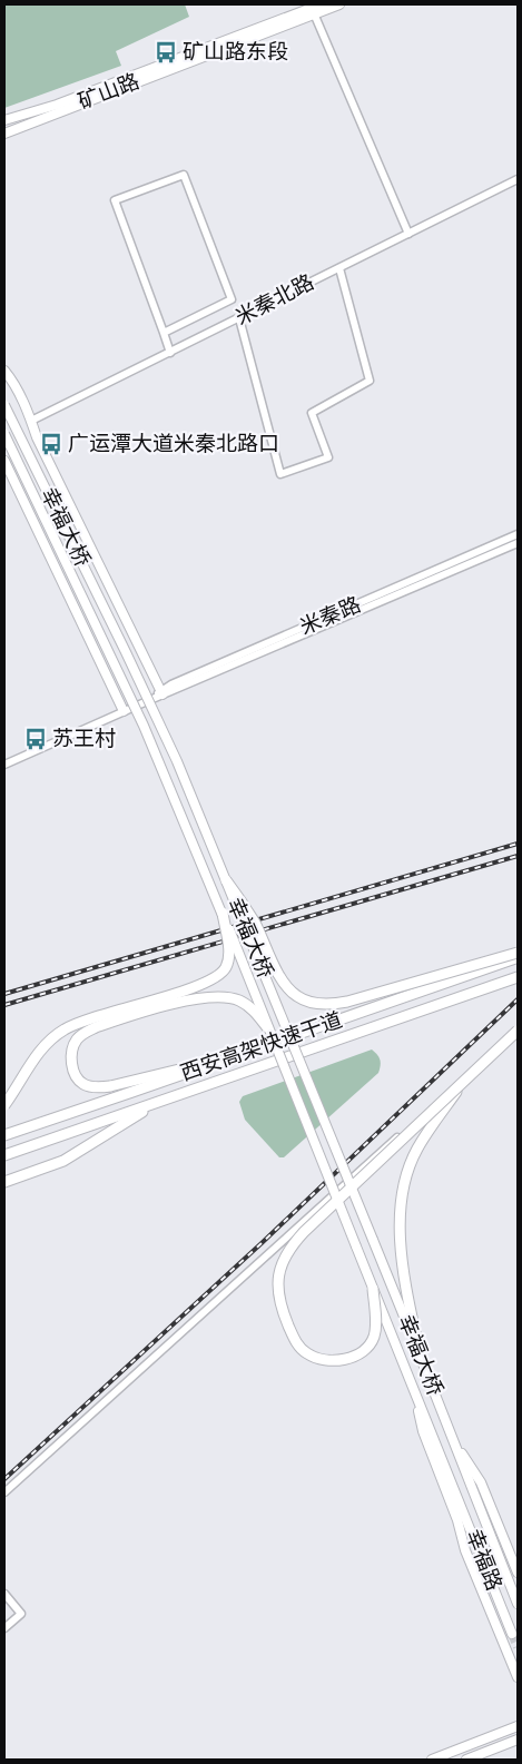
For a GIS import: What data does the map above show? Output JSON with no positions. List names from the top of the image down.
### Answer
{
  "streets": {
    "highway": ["西安高架快速干道"],
    "main road": ["矿山路", "幸福大桥", "幸福路"],
    "street": ["米秦北路", "米秦路"]
  },
  "crossings": [
    ["幸福大桥", "幸福路"]
  ],
  "places": {
    "bus stop": ["矿山路东段", "广运潭大道米秦北路口", "苏王村"]
  }
}
